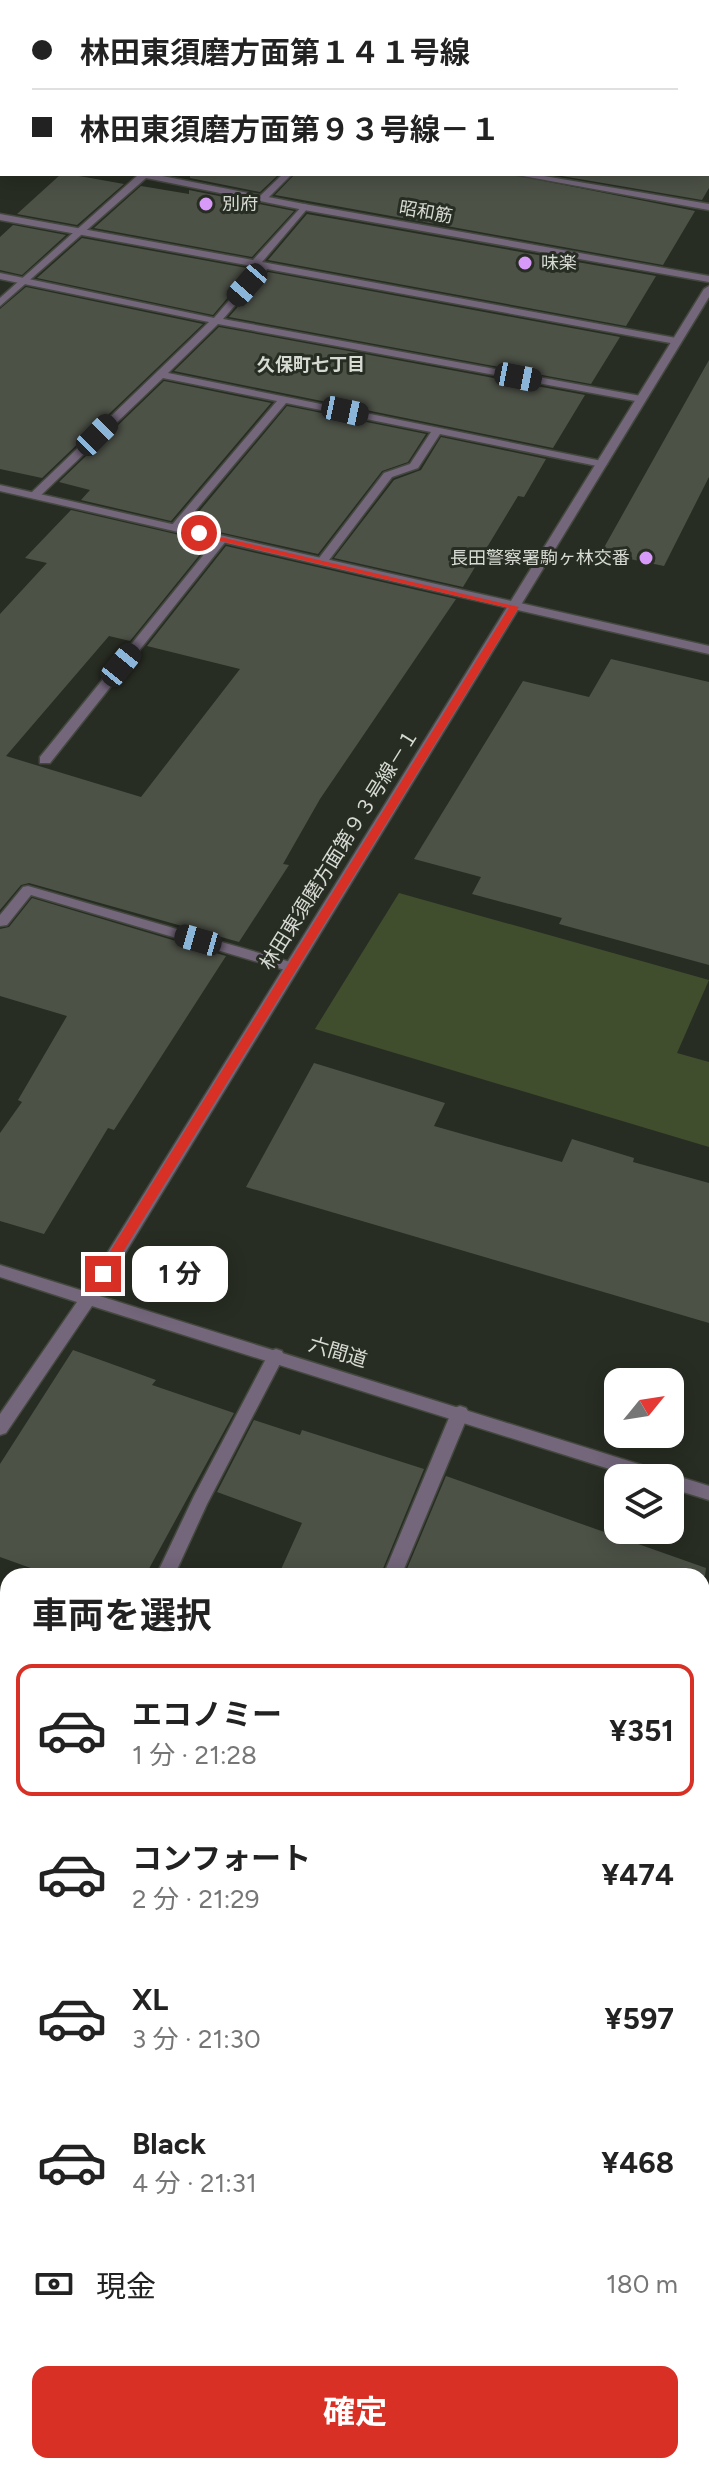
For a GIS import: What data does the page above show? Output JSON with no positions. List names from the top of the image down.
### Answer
{
  "streets": {
    "street": ["昭和筋", "林田東須磨方面第９３号線－１", "六間道"]
  },
  "crossings": [
    ["林田東須磨方面第９３号線－１", "六間道"]
  ],
  "districts": ["久保町七丁目"],
  "places": ["別府", "味楽", "長田警察署駒ヶ林交番"],
  "north": "top right",
  "page": {
    "banner": ["林田東須磨方面第１４１号線", "林田東須磨方面第９３号線－１"],
    "bubble": "1 分",
    "heading": "車両を選択",
    "list": [
      {
        "name": "エコノミー",
        "note": "1 分 · 21:28",
        "value": "¥351"
      },
      {
        "name": "コンフォート",
        "note": "2 分 · 21:29",
        "value": "¥474"
      },
      {
        "name": "XL",
        "note": "3 分 · 21:30",
        "value": "¥597"
      },
      {
        "name": "Black",
        "note": "4 分 · 21:31",
        "value": "¥468"
      }
    ],
    "pay": ["現金", "180 m"],
    "buttons": "確定"
  }
}
